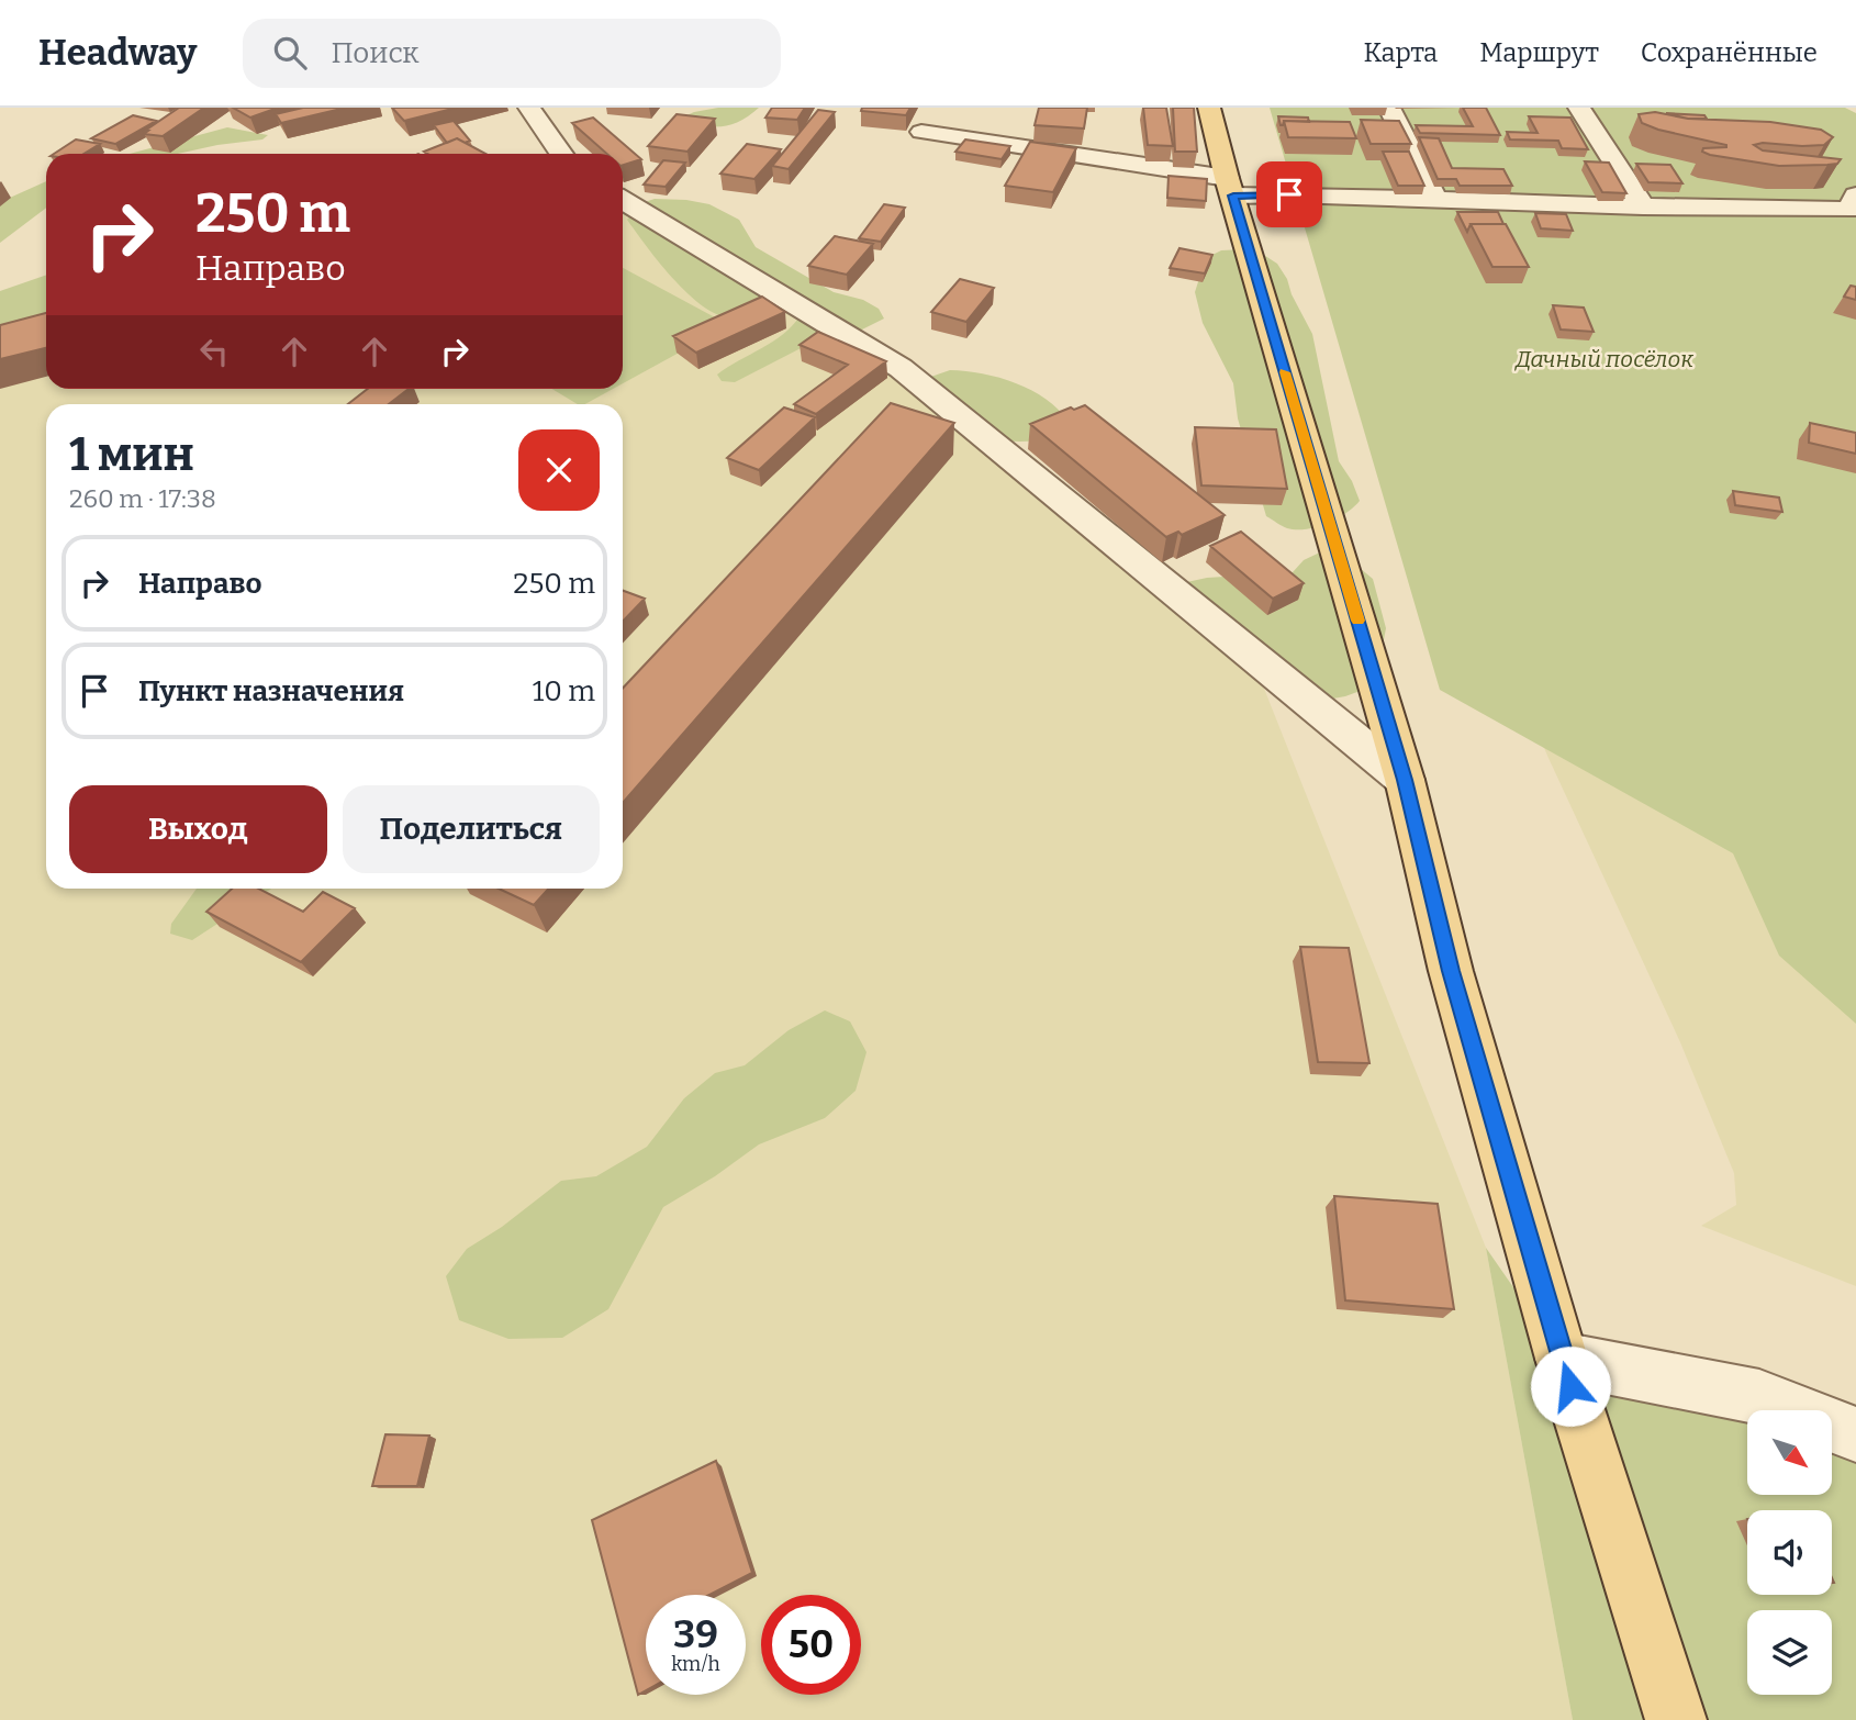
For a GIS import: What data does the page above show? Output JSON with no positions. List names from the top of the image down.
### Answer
{
  "parks": ["Дачный посёлок"],
  "north": "bottom right",
  "page": {
    "header": "Headway",
    "search": "Поиск",
    "nav": ["Карта", "Маршрут", "Сохранённые"],
    "turn": ["250 m", "Направо"],
    "heading": ["1 мин", "260 m · 17:38"],
    "list": [
      {
        "name": "Направо",
        "value": "250 m"
      },
      {
        "name": "Пункт назначения",
        "value": "10 m"
      }
    ],
    "buttons": ["Выход", "Поделиться"],
    "speed": "39 km/h",
    "limit": "50"
  }
}
